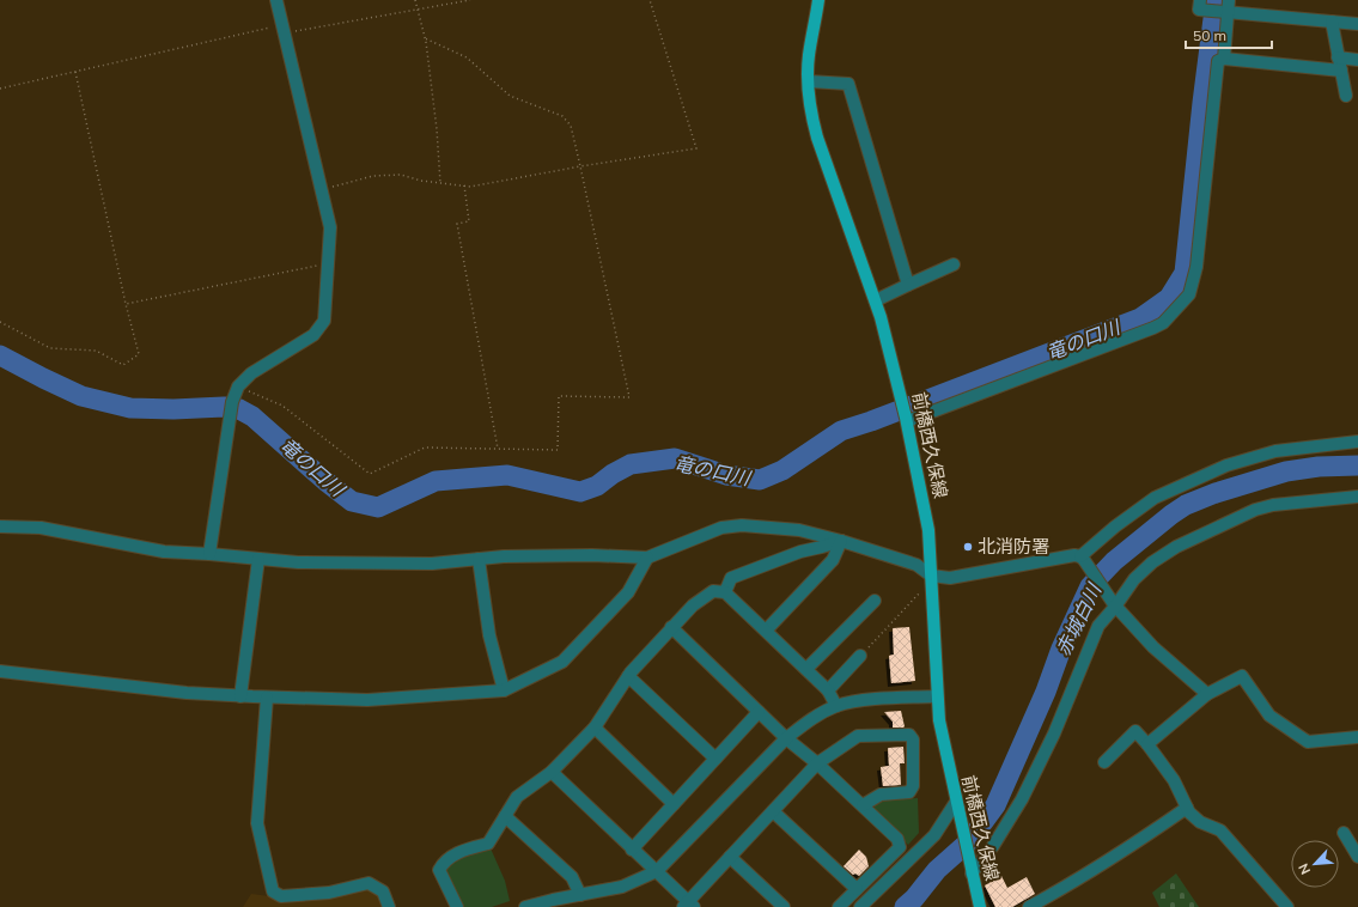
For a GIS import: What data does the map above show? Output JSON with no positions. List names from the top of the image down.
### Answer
{
  "streets": {
    "main road": ["前橋西久保線"]
  },
  "water": ["竜の口川", "赤城白川"],
  "places": ["北消防署"],
  "scale_bar": "50 m",
  "north": "bottom left"
}
